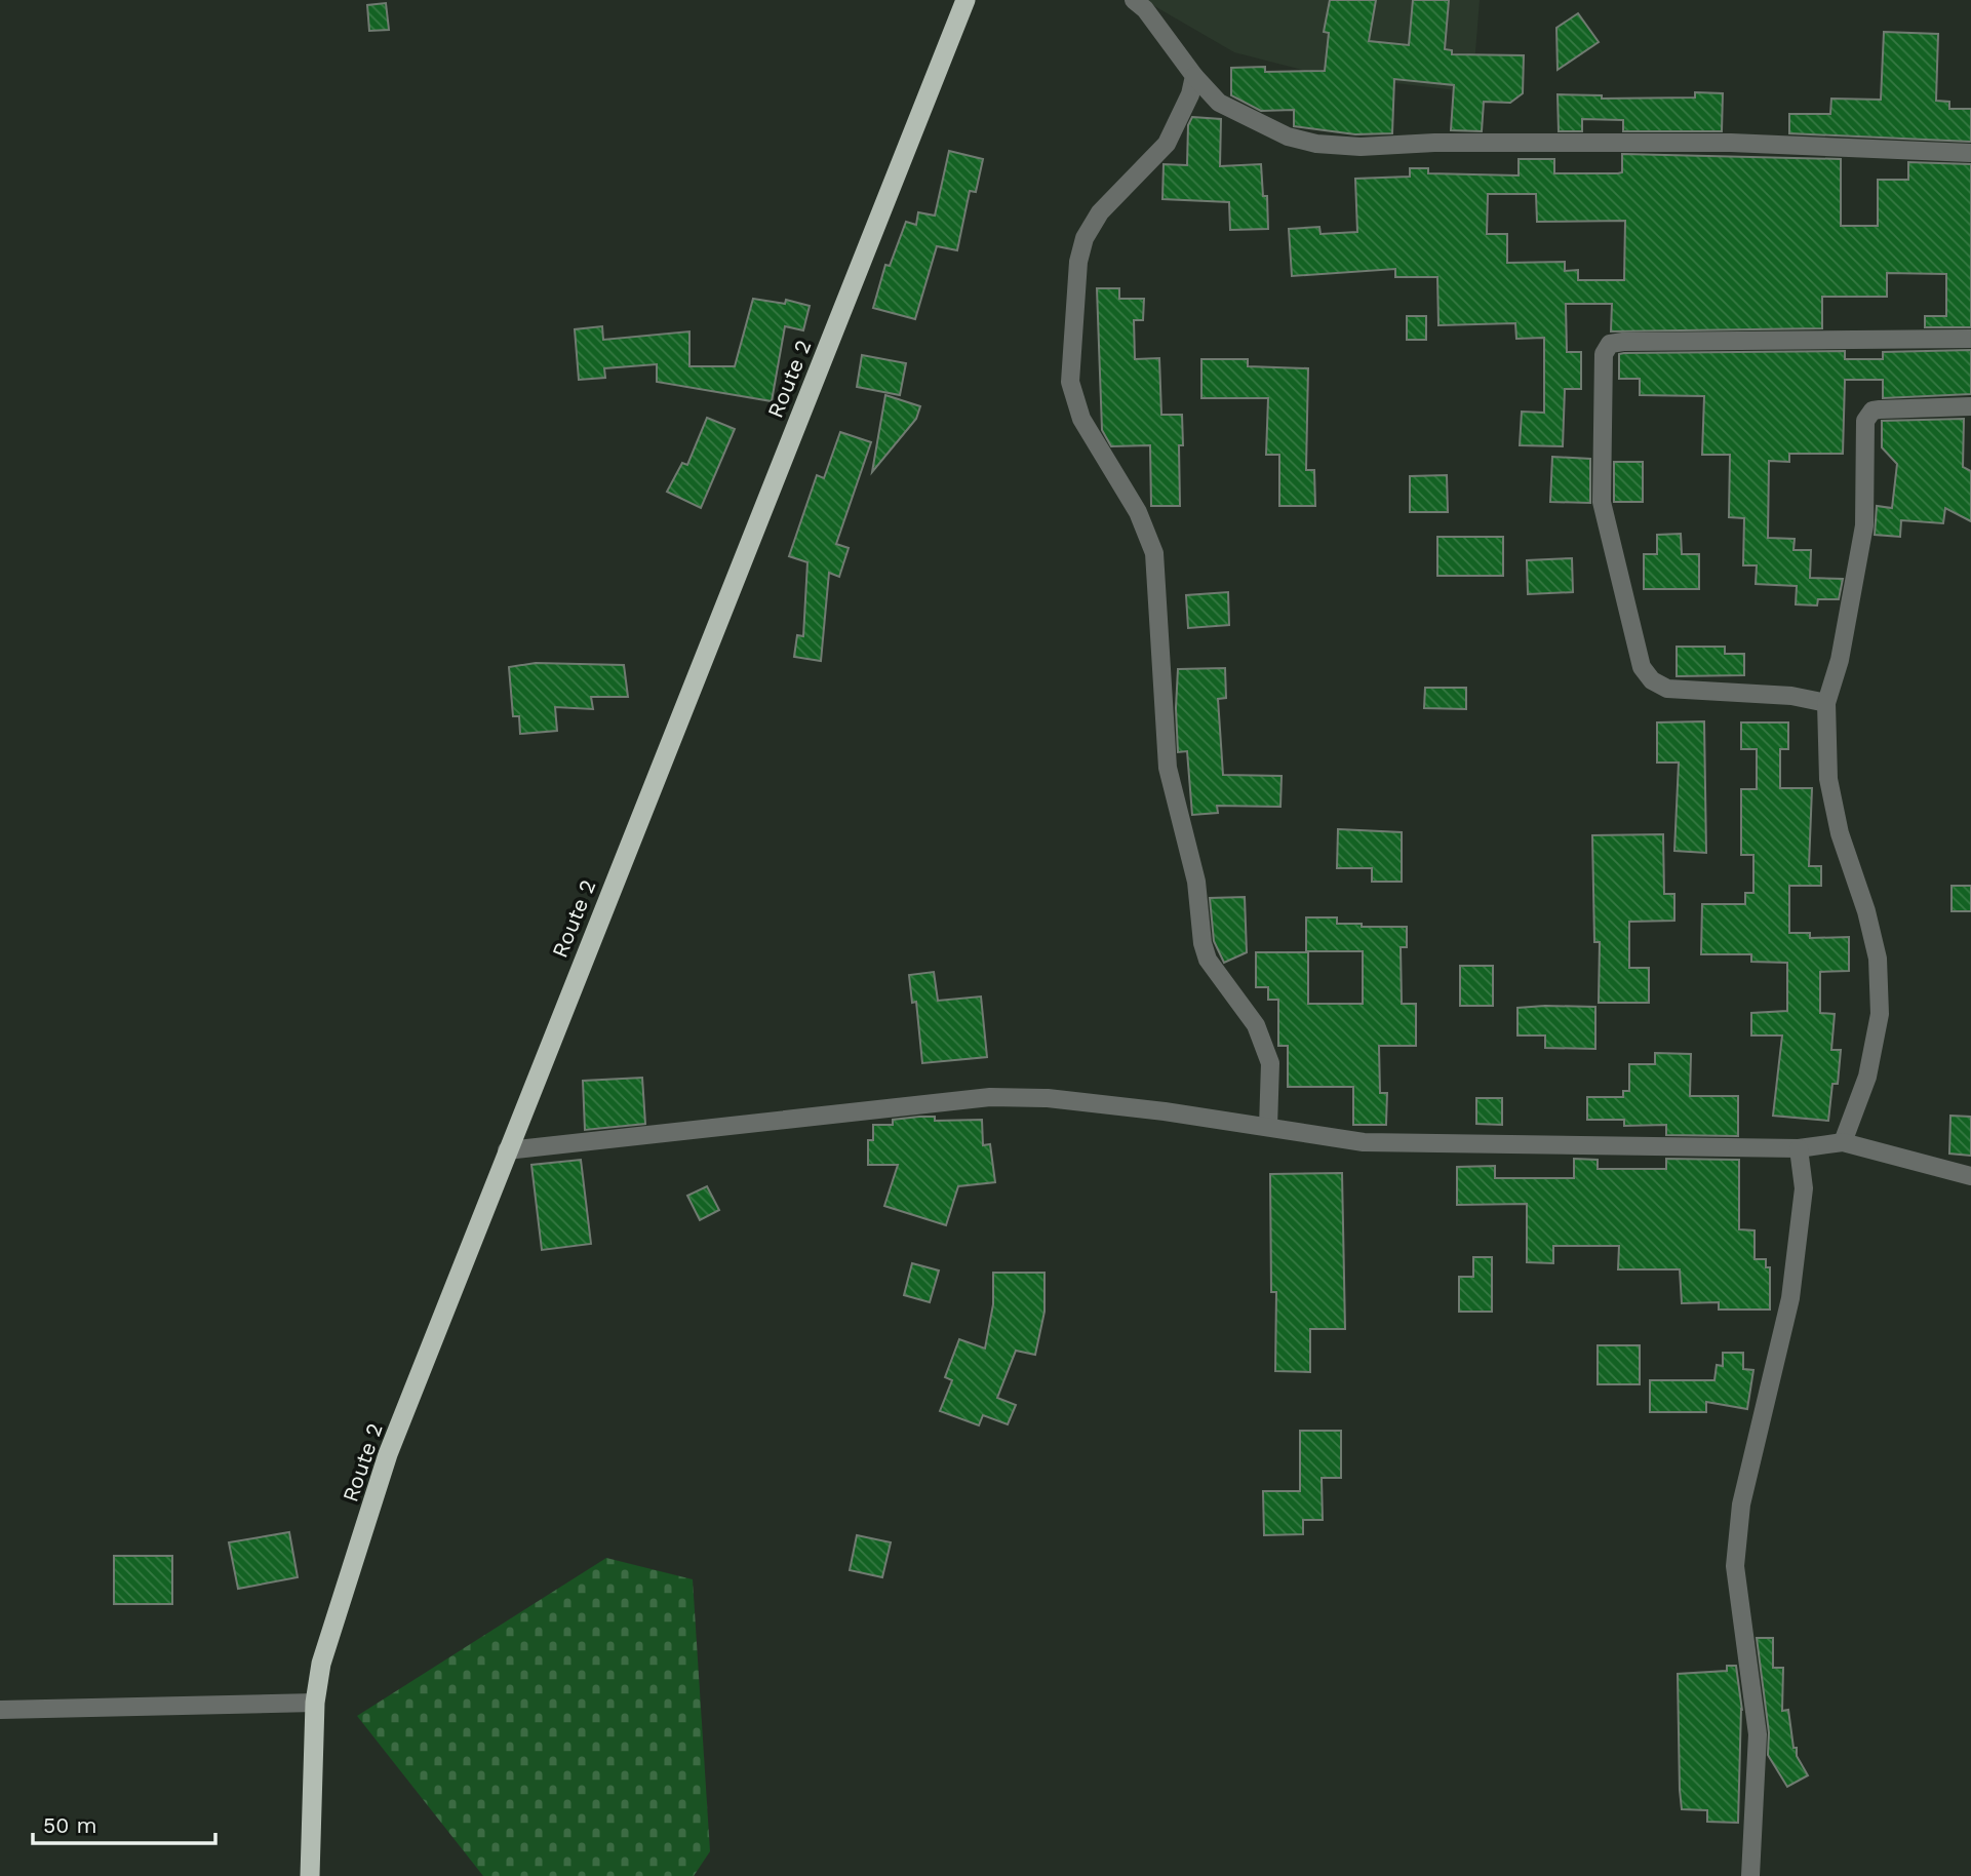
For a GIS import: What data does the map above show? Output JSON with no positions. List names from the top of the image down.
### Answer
{
  "streets": {
    "highway": ["Route 2"]
  },
  "scale_bar": "50 m"
}
